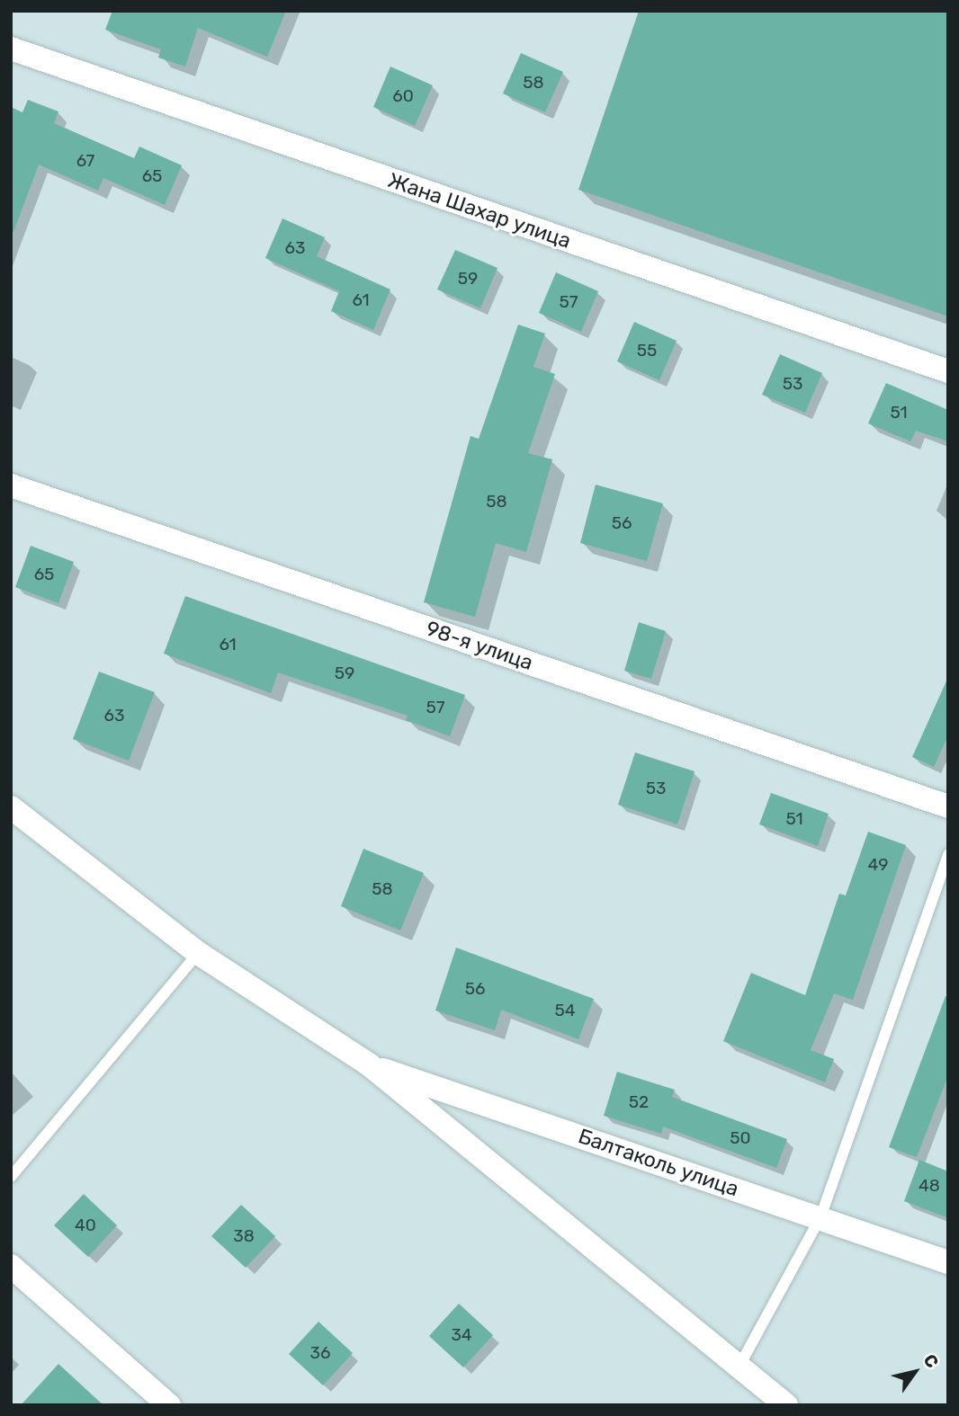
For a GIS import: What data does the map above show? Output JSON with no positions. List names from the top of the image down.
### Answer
{
  "streets": {
    "street": ["Жана Шахар улица", "98-я улица", "Балтаколь улица"]
  },
  "house_numbers": [
    "58",
    "60",
    "67",
    "65",
    "63",
    "59",
    "61",
    "57",
    "55",
    "53",
    "51",
    "58",
    "56",
    "65",
    "61",
    "59",
    "57",
    "63",
    "53",
    "51",
    "49",
    "58",
    "56",
    "54",
    "52",
    "50",
    "48",
    "40",
    "38",
    "34",
    "36"
  ],
  "north": "top right"
}
